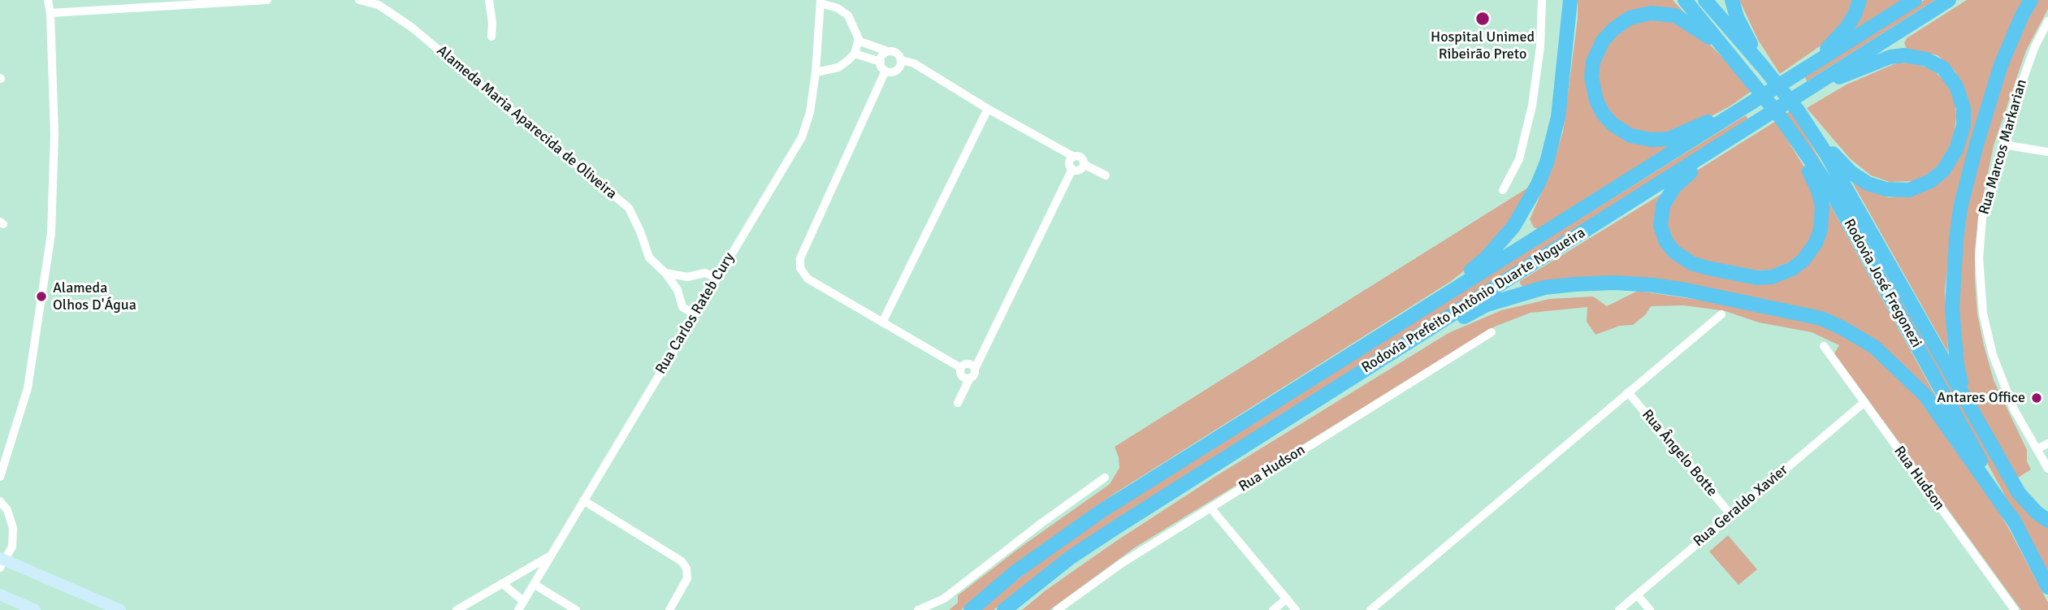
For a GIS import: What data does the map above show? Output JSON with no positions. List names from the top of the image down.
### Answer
{
  "streets": {
    "highway": ["Rodovia José Fregonezi", "Rodovia Prefeito Antônio Duarte Nogueira"],
    "street": [
      "Alameda Maria Aparecida de Oliveira",
      "Rua Marcos Markarian",
      "Rua Carlos Rateb Cury",
      "Rua Ângelo Botte",
      "Rua Hudson",
      "Rua Geraldo Xavier"
    ]
  },
  "crossings": [
    ["Alameda Maria Aparecida de Oliveira", "Rua Carlos Rateb Cury"],
    ["Rodovia José Fregonezi", "Rodovia Prefeito Antônio Duarte Nogueira"],
    ["Rua Ângelo Botte", "Rua Geraldo Xavier"],
    ["Rua Hudson", "Rua Geraldo Xavier"]
  ],
  "places": ["Hospital Unimed Ribeirão Preto", "Alameda Olhos D'Água", "Antares Office"]
}
